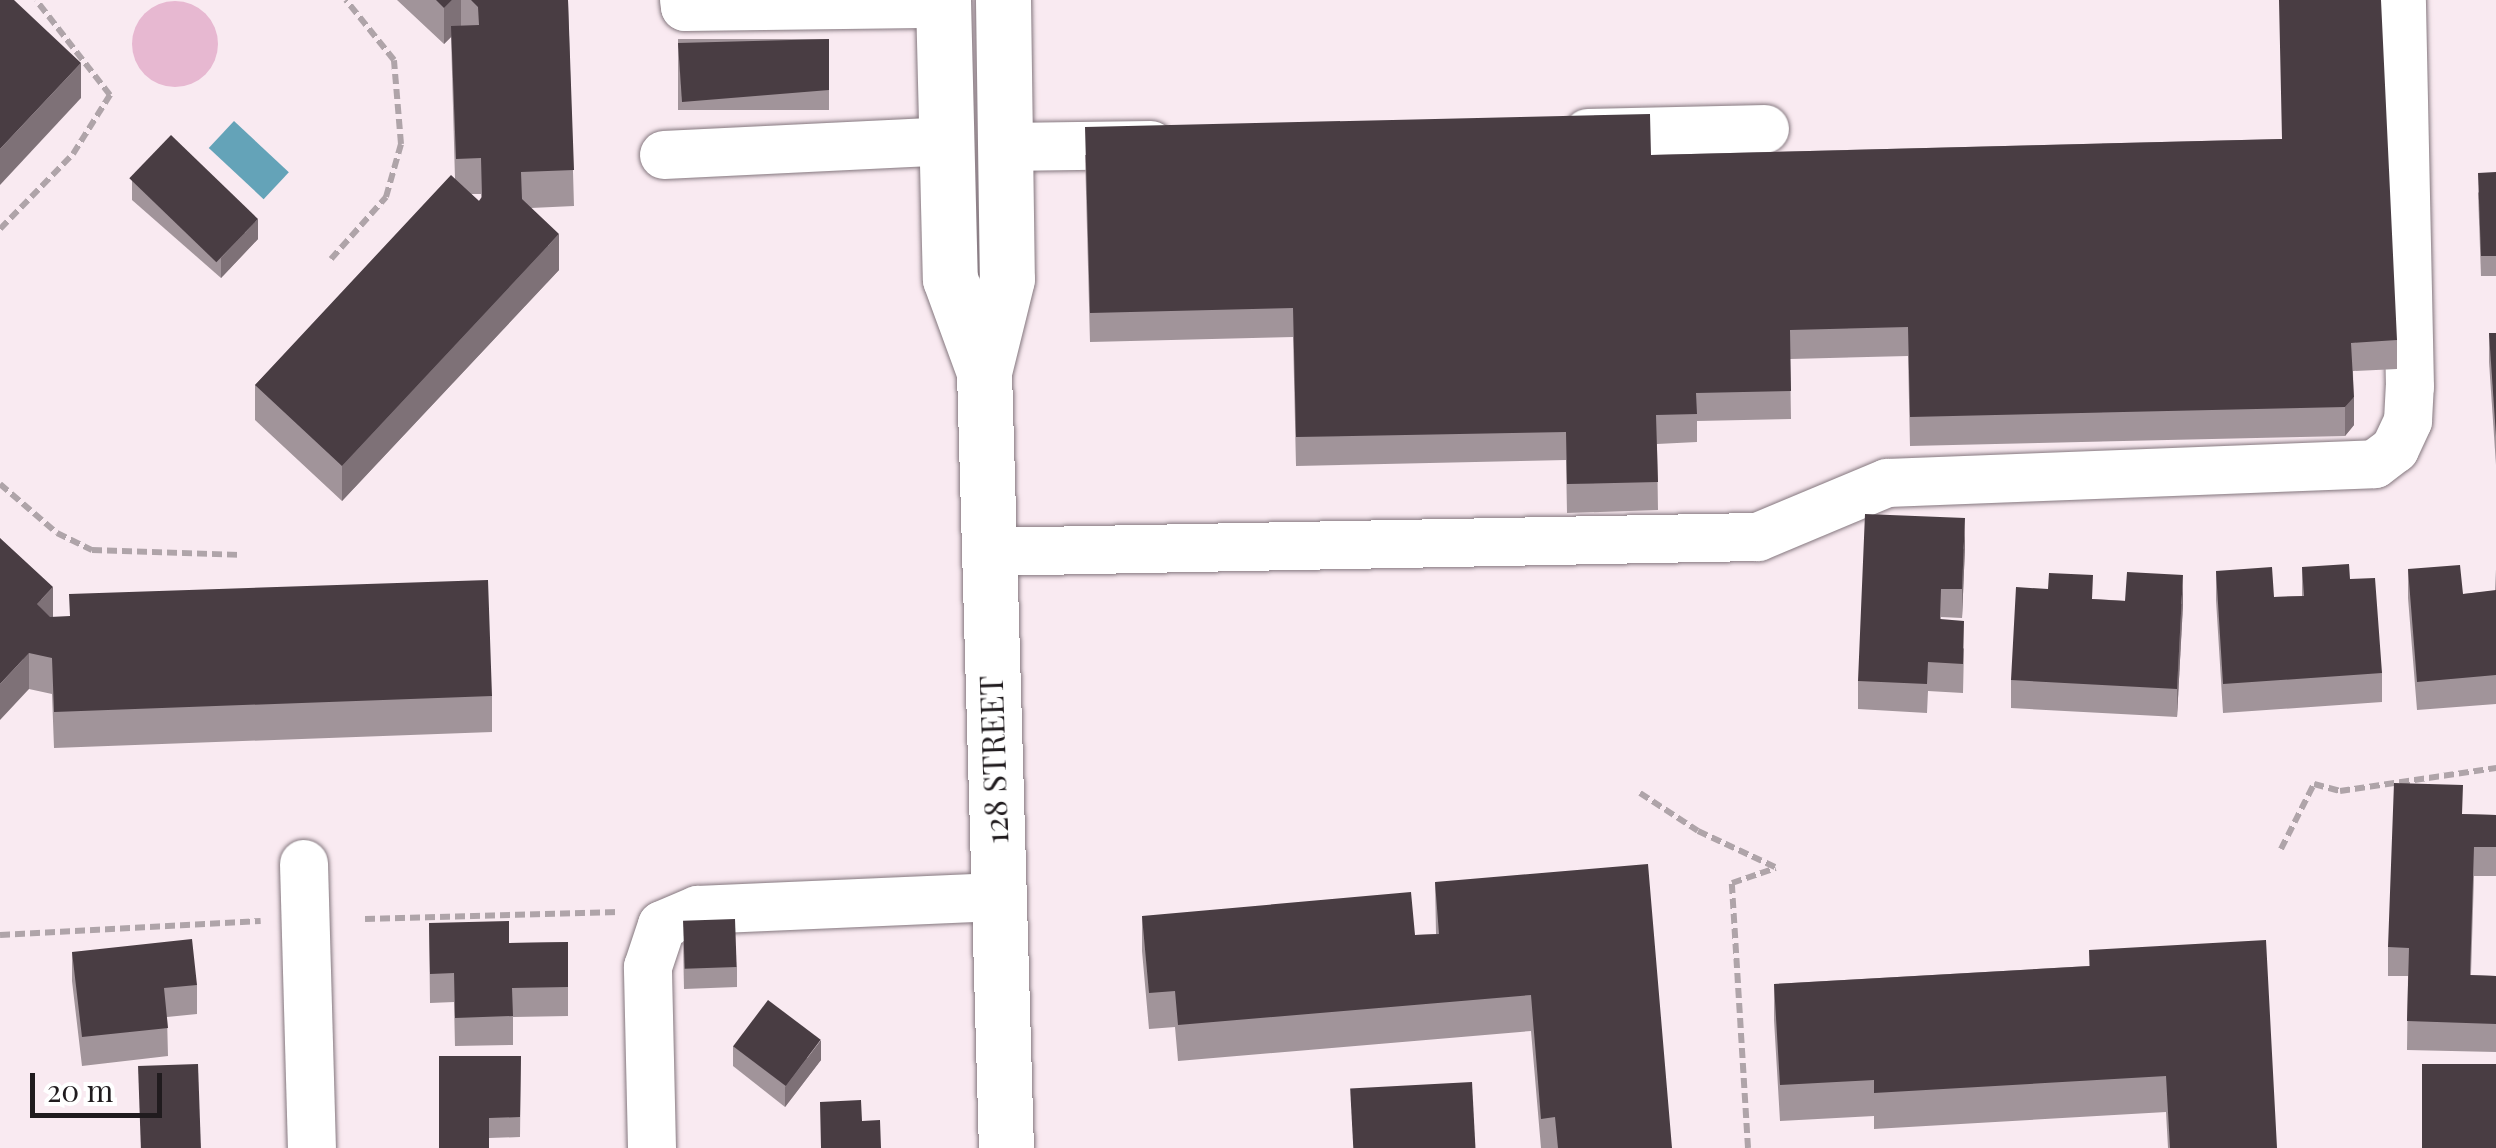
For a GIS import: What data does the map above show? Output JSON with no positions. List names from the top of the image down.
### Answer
{
  "streets": {
    "main road": ["128 STREET"]
  },
  "scale_bar": "20 m"
}
